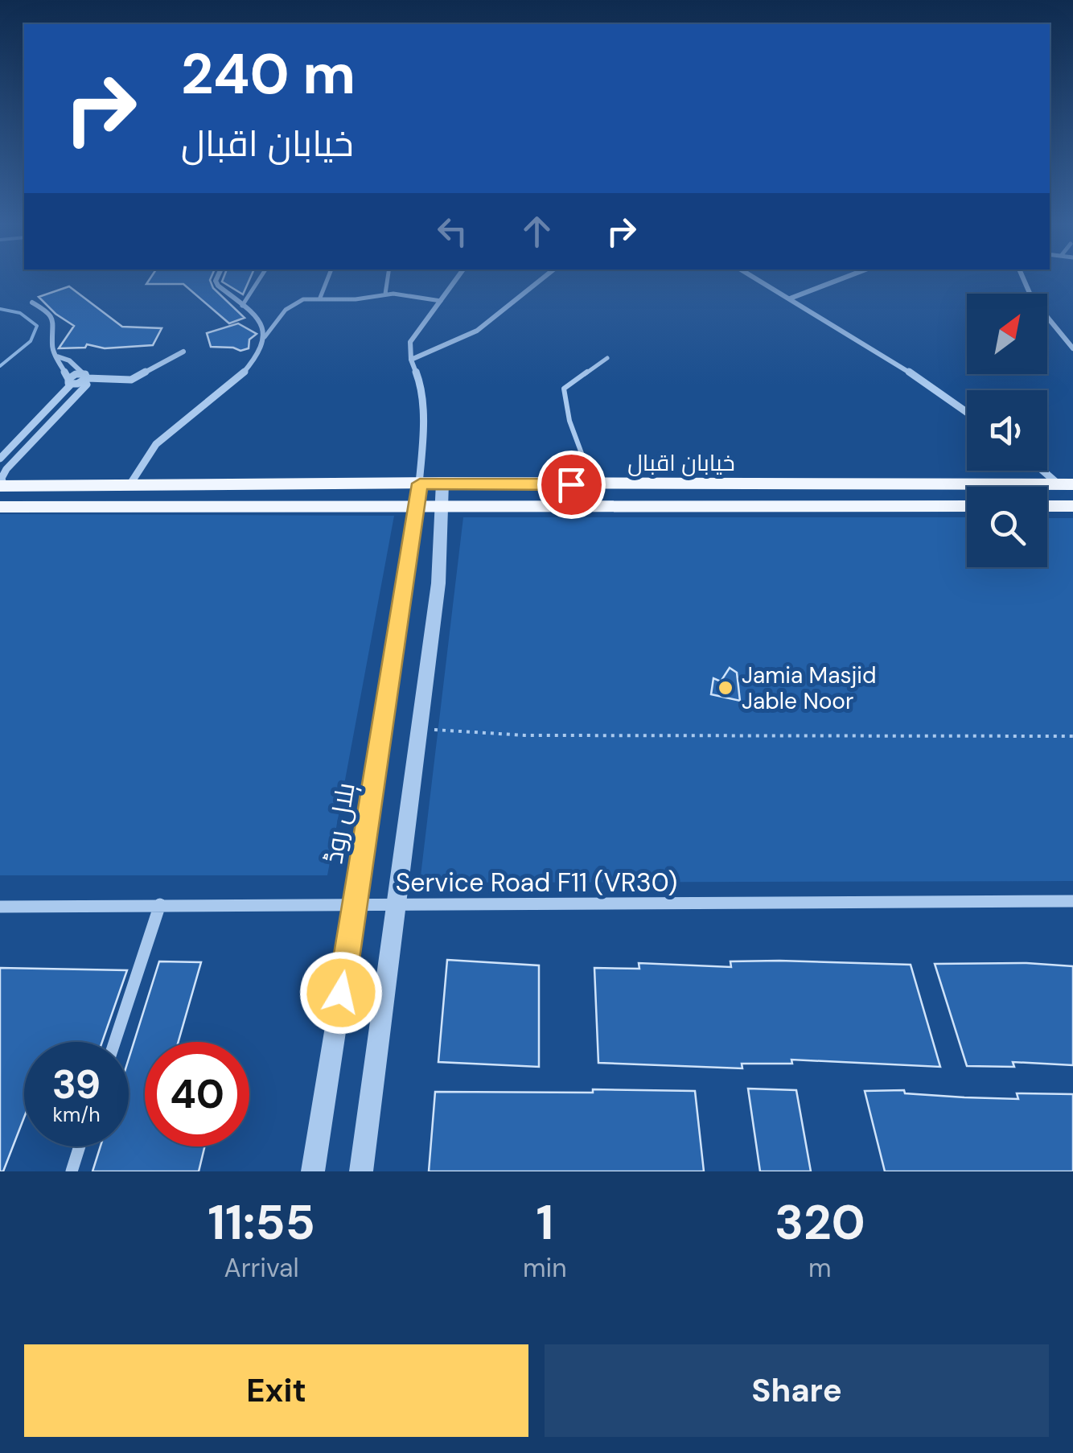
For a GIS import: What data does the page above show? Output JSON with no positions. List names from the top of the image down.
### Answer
{
  "streets": {
    "main road": ["خیابان اقبال"],
    "street": ["ہلال روڈ", "Service Road F11 (VR30)"]
  },
  "crossings": [
    ["خیابان اقبال", "ہلال روڈ"],
    ["ہلال روڈ", "Service Road F11 (VR30)"]
  ],
  "places": ["Jamia Masjid Jable Noor"],
  "north": "top right",
  "page": {
    "turn": ["240 m", "خیابان اقبال"],
    "speed": "39 km/h",
    "limit": "40",
    "eta": [
      "11:55",
      "Arrival",
      "1",
      "min",
      "320",
      "m"
    ],
    "buttons": ["Exit", "Share"]
  }
}
